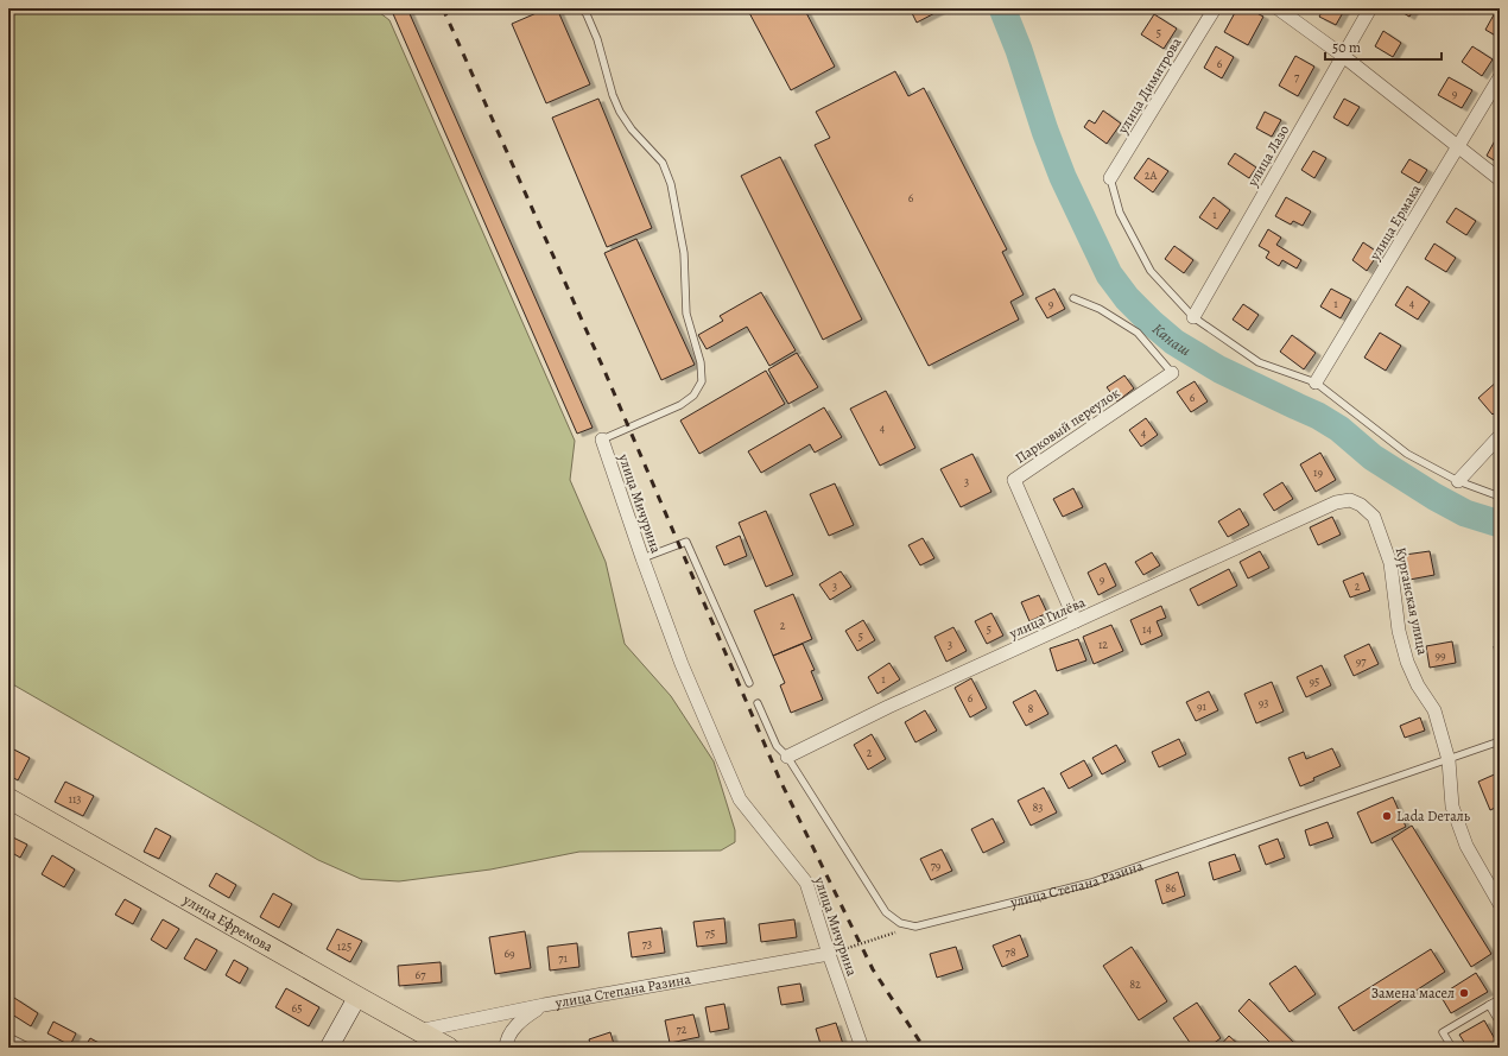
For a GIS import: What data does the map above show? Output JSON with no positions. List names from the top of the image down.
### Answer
{
  "streets": {
    "main road": ["улица Ефремова"],
    "street": [
      "улица Димитрова",
      "улица Лазо",
      "улица Ермака",
      "Парковый переулок",
      "улица Мичурина",
      "Курганская улица",
      "улица Гилёва",
      "улица Степана Разина"
    ]
  },
  "crossings": [
    ["Парковый переулок", "улица Гилёва"],
    ["улица Мичурина", "улица Степана Разина"],
    ["Курганская улица", "улица Гилёва"],
    ["Курганская улица", "улица Степана Разина"],
    ["улица Степана Разина", "улица Ефремова"]
  ],
  "water": ["Канаш"],
  "places": ["Lada Dеталь", "Замена масел"],
  "house_numbers": [
    "5",
    "6",
    "7",
    "9",
    "2А",
    "6",
    "1",
    "9",
    "1",
    "4",
    "6",
    "4",
    "4",
    "19",
    "3",
    "9",
    "3",
    "2",
    "2",
    "5",
    "14",
    "5",
    "3",
    "12",
    "99",
    "97",
    "1",
    "95",
    "6",
    "93",
    "91",
    "8",
    "2",
    "113",
    "83",
    "79",
    "86",
    "75",
    "73",
    "125",
    "78",
    "69",
    "71",
    "67",
    "82",
    "65",
    "72"
  ],
  "scale_bar": "50 m"
}
